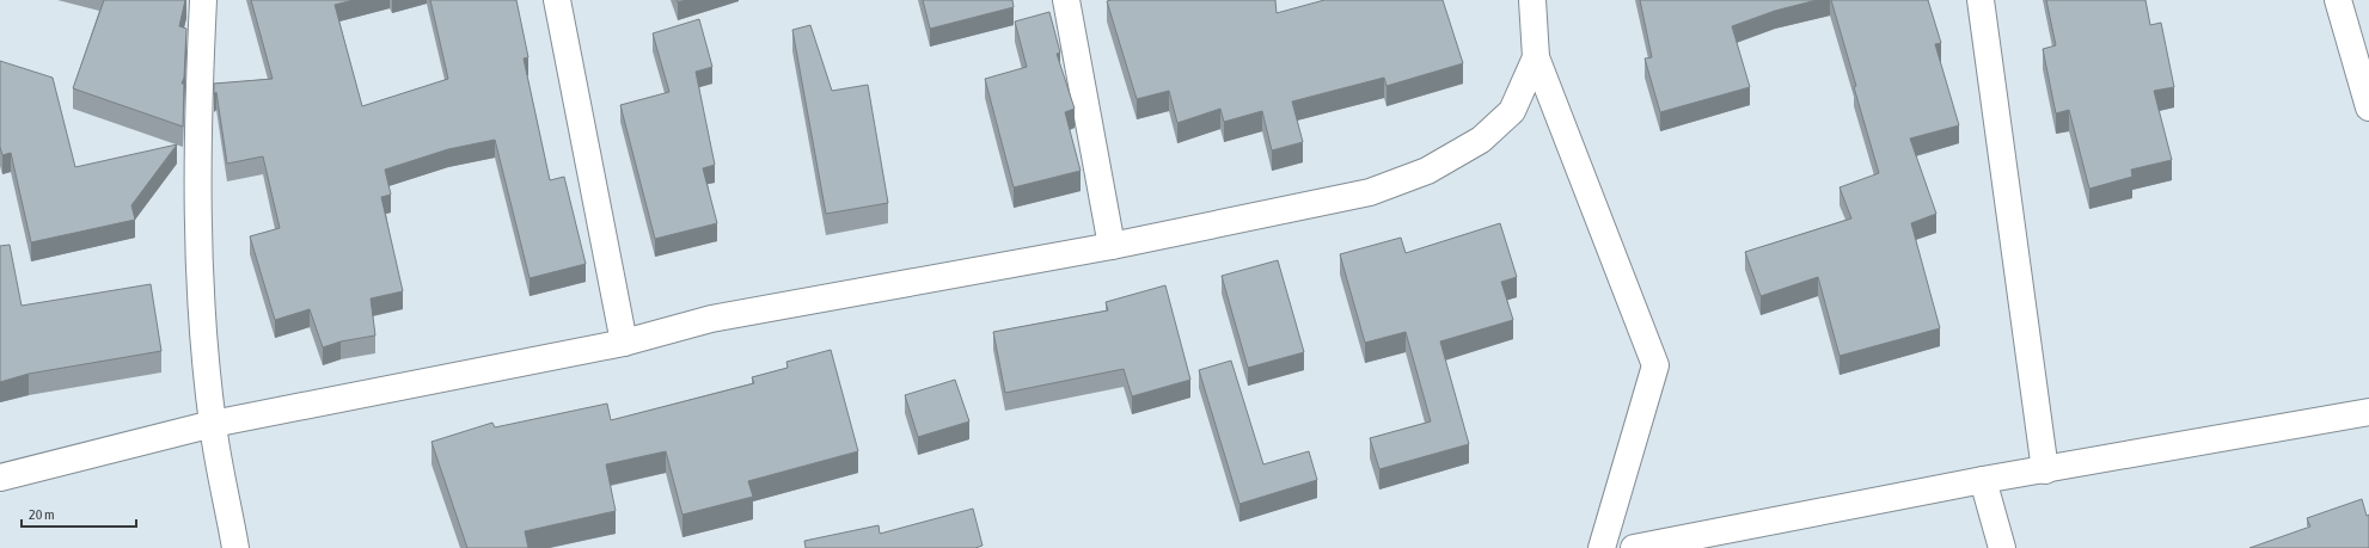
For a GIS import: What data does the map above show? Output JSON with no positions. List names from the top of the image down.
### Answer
{
  "scale_bar": "20 m"
}
